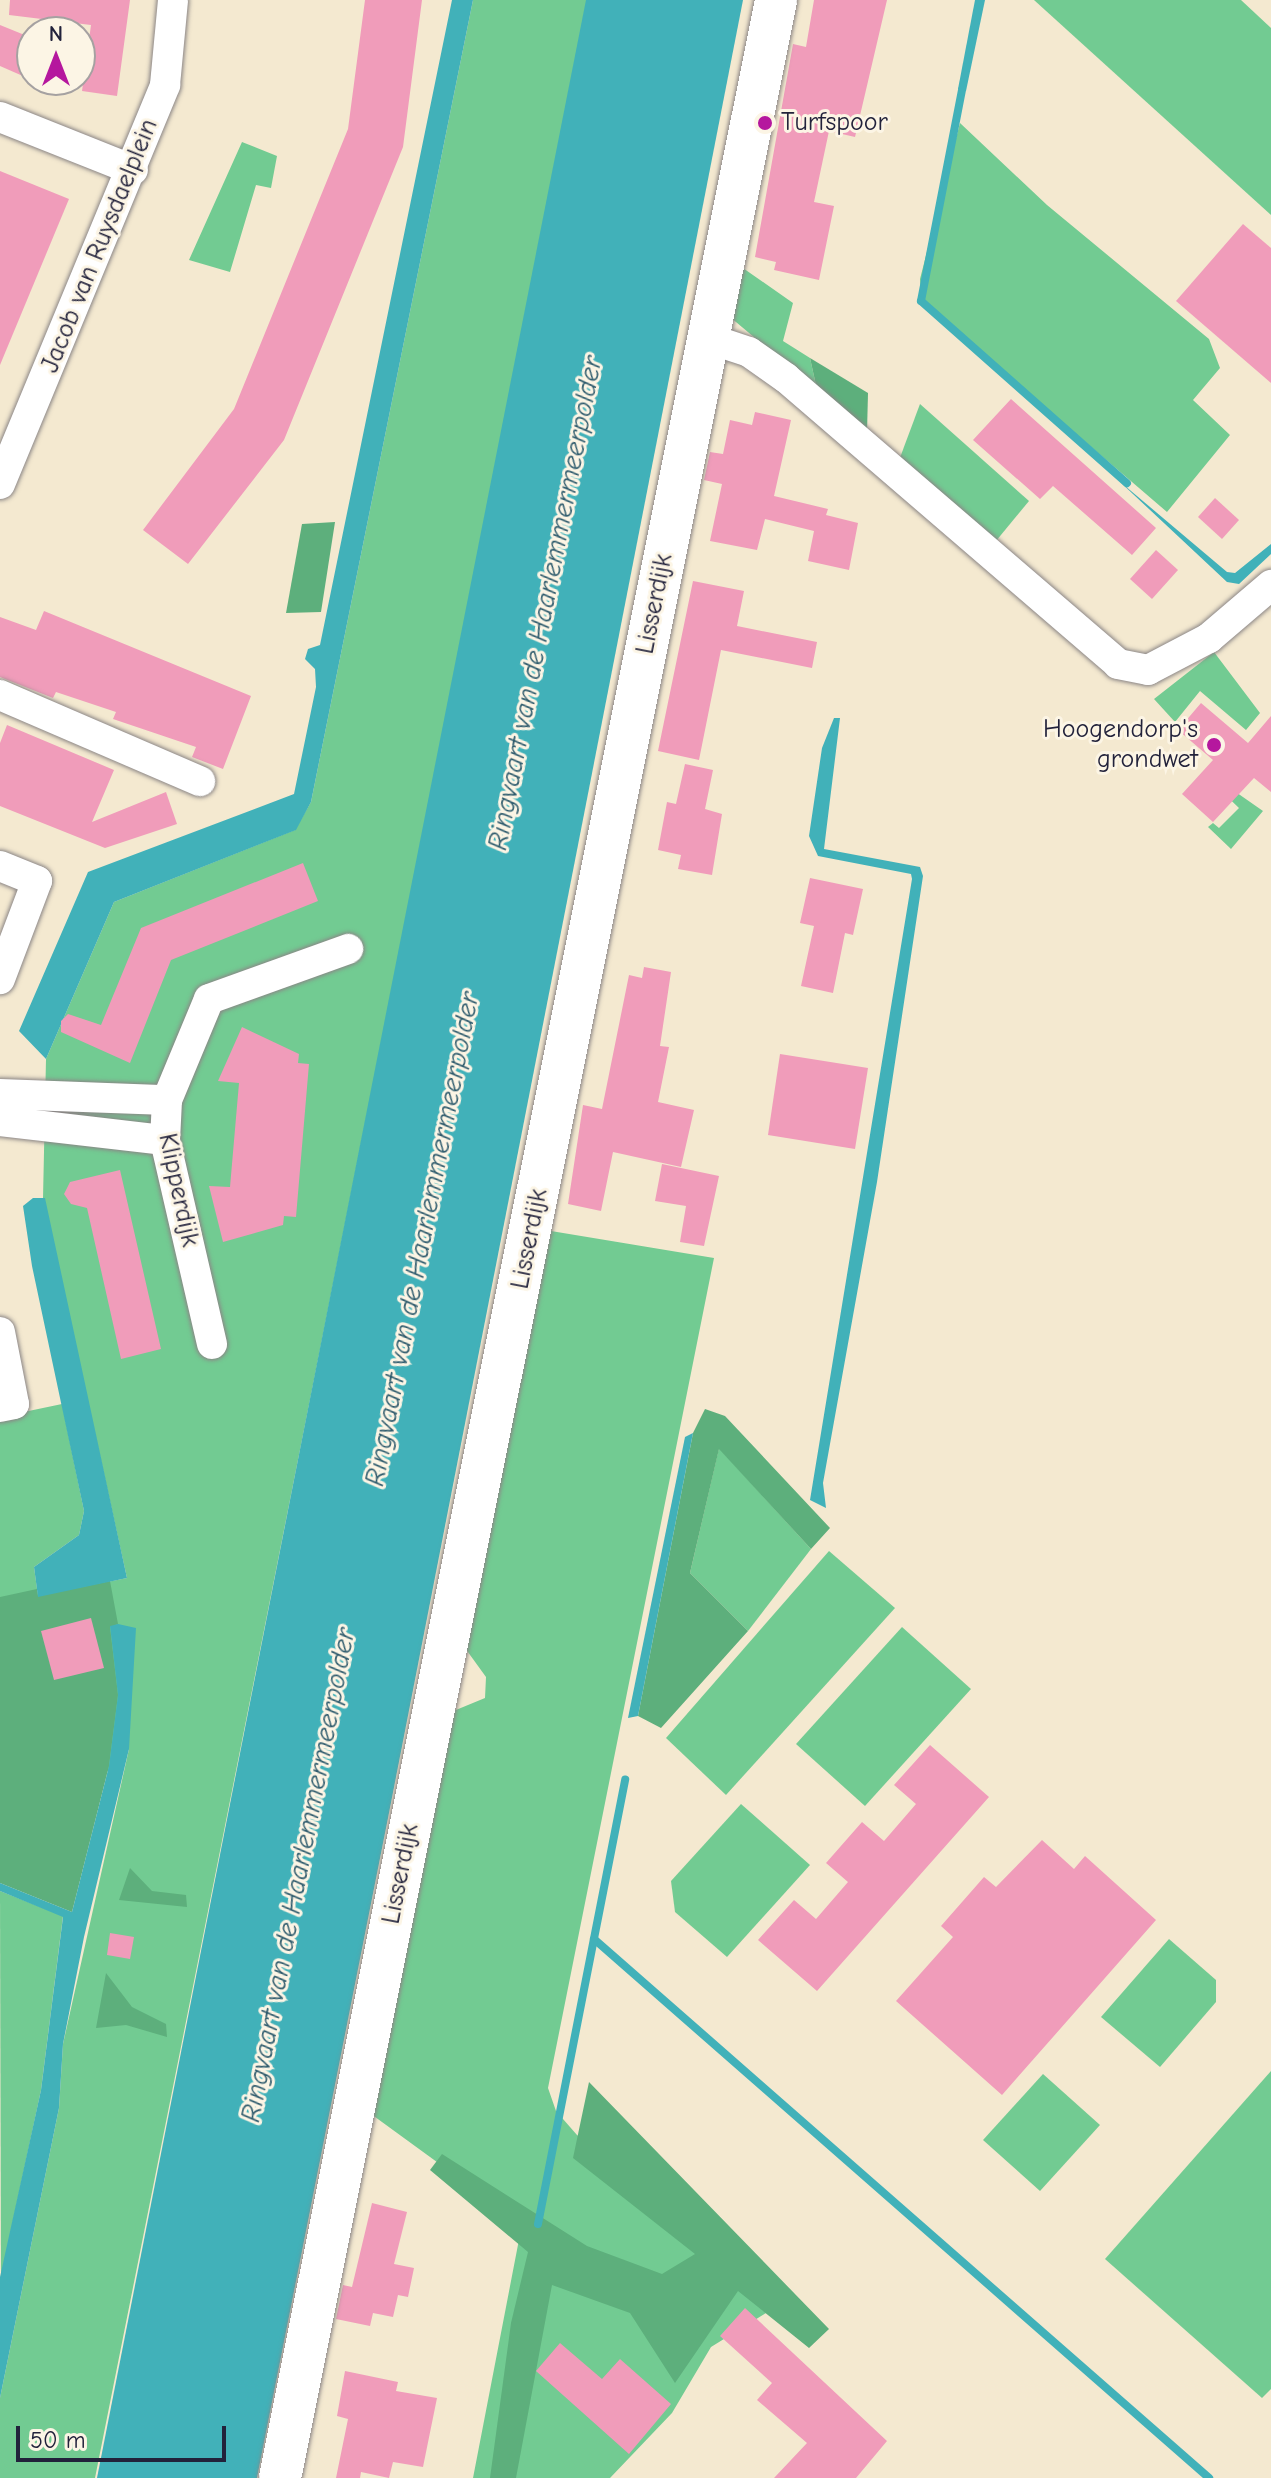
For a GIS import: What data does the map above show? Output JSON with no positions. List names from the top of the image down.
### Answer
{
  "streets": {
    "street": ["Jacob van Ruysdaelplein", "Lisserdijk", "Klipperdijk"]
  },
  "water": ["Ringvaart van de Haarlemmermeerpolder"],
  "places": ["Turfspoor", "Hoogendorp's grondwet"],
  "scale_bar": "50 m",
  "north": "top"
}
